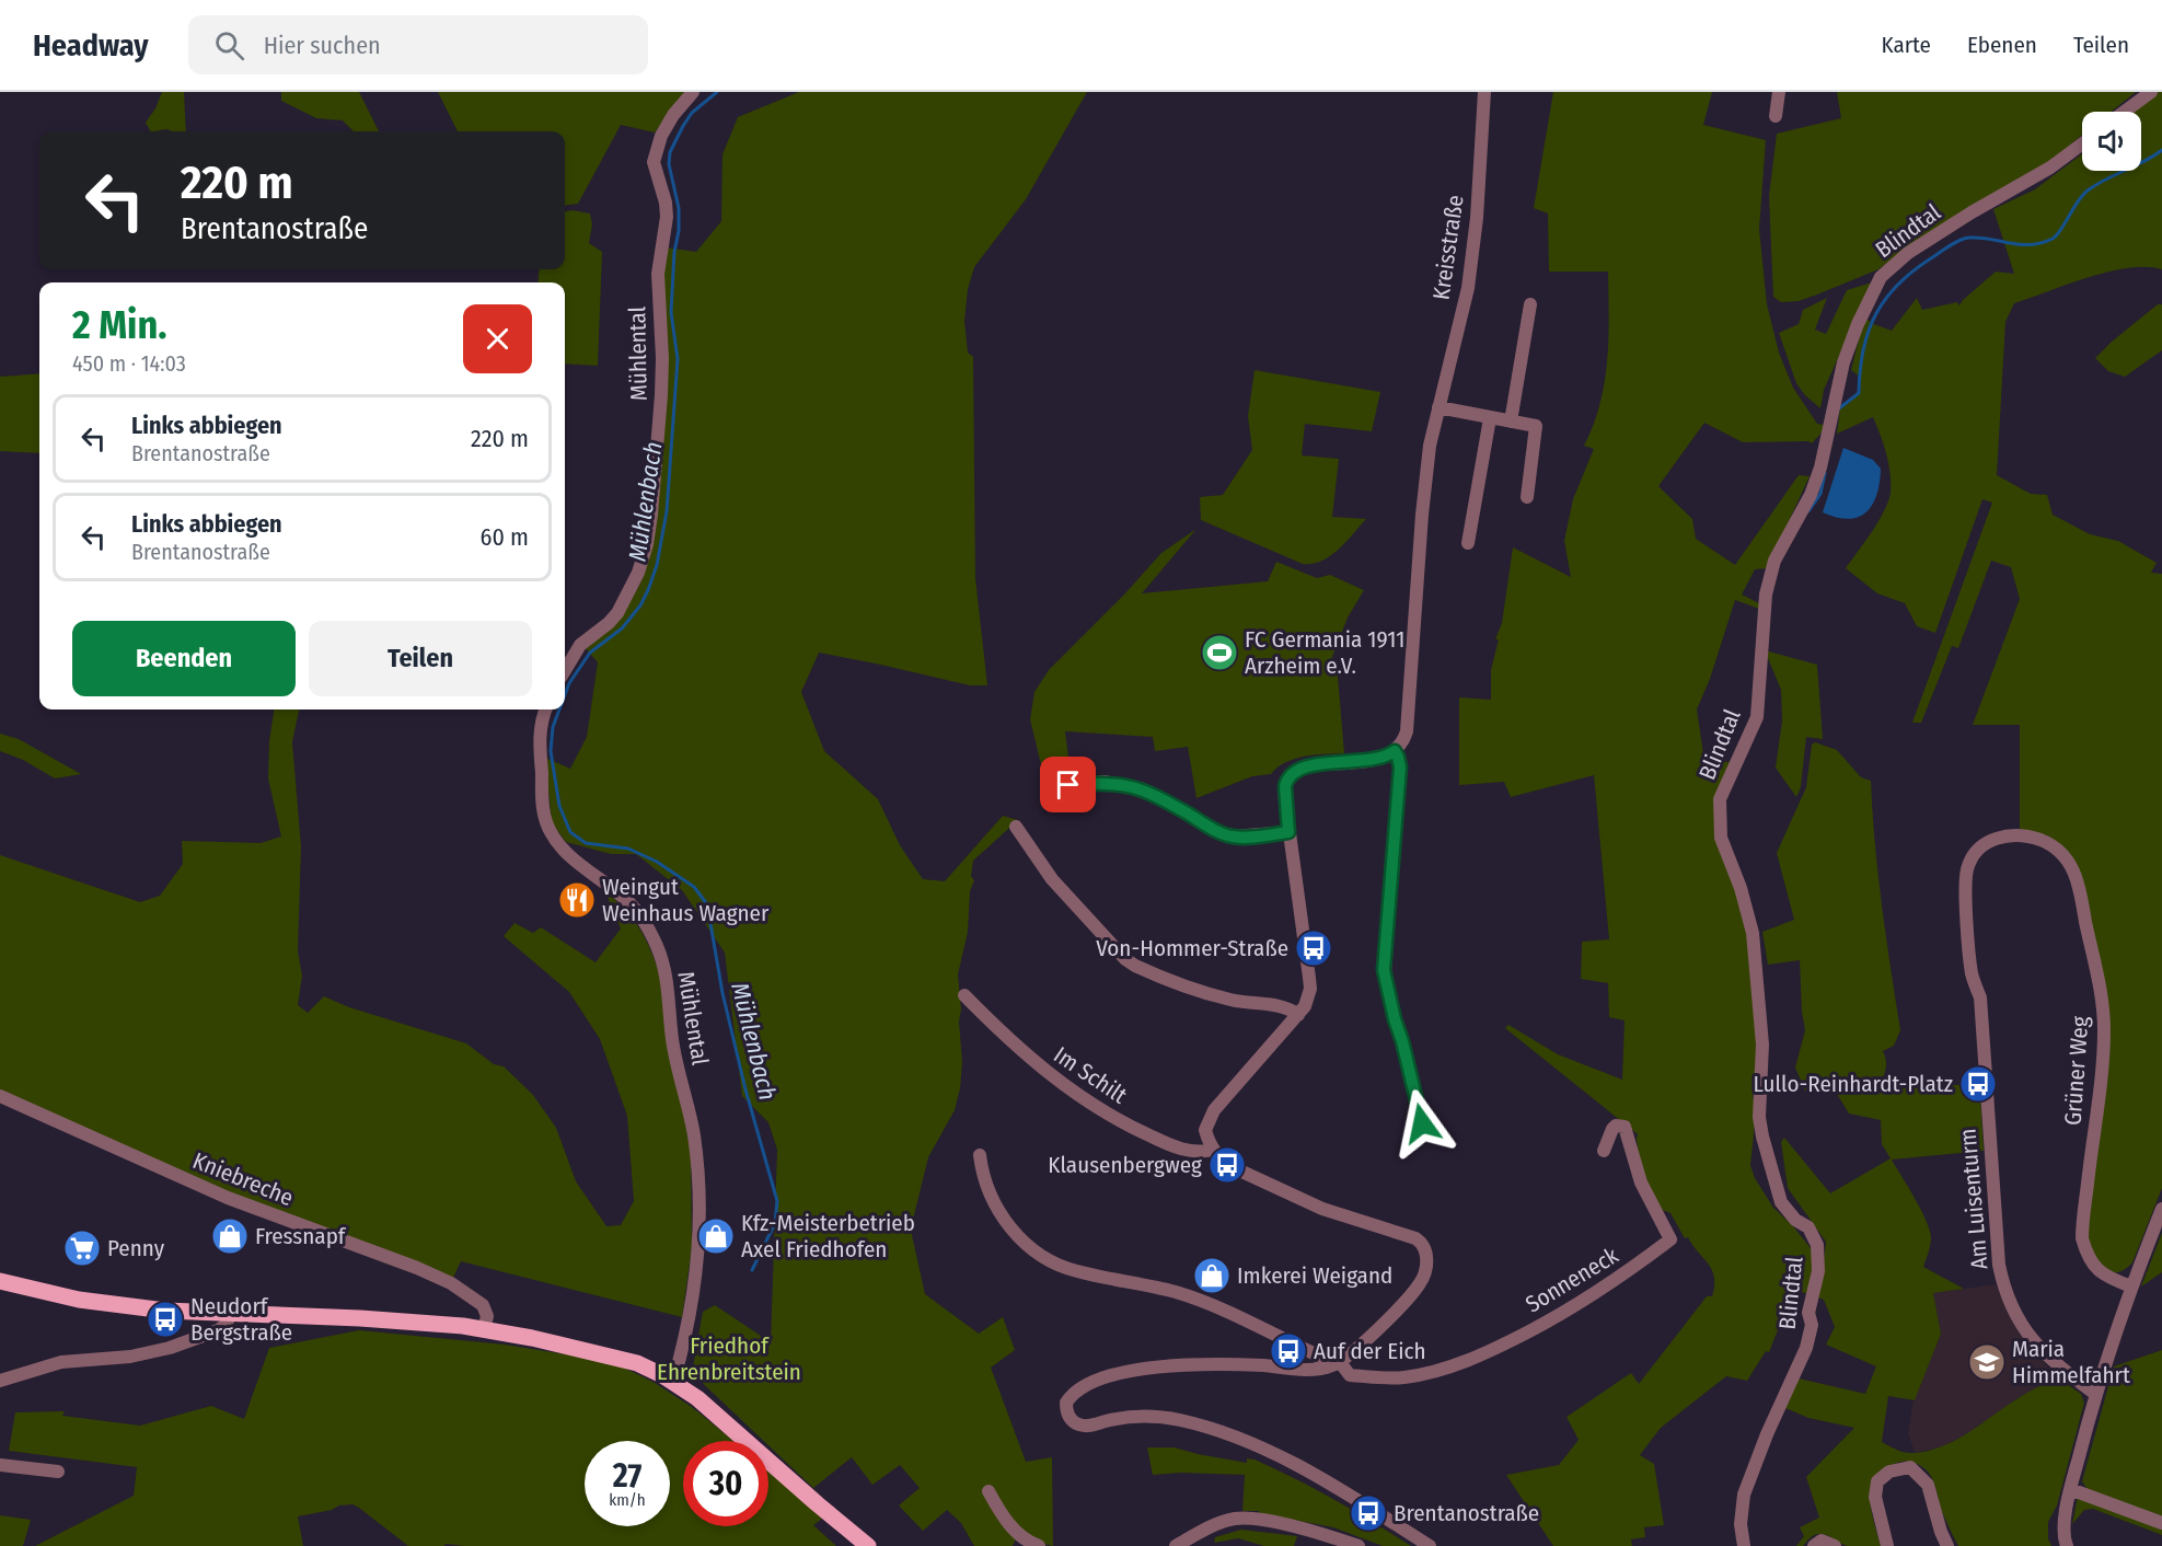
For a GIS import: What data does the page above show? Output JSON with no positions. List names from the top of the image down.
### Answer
{
  "streets": {
    "street": [
      "Blindtal",
      "Kreisstraße",
      "Mühlental",
      "Grüner Weg",
      "Im Schilt",
      "Kniebreche",
      "Am Luisenturm",
      "Sonneneck"
    ]
  },
  "crossings": [
    ["Grüner Weg", "Am Luisenturm"]
  ],
  "water": ["Mühlenbach"],
  "parks": ["Friedhof Ehrenbreitstein"],
  "places": {
    "sports": ["FC Germania 1911 Arzheim e.V."],
    "restaurant": ["Weingut Weinhaus Wagner"],
    "bus stop": [
      "Von-Hommer-Straße",
      "Lullo-Reinhardt-Platz",
      "Klausenbergweg",
      "Neudorf Bergstraße",
      "Auf der Eich",
      "Brentanostraße"
    ],
    "shop": ["Fressnapf", "Kfz-Meisterbetrieb Axel Friedhofen", "Imkerei Weigand"],
    "supermarket": ["Penny"],
    "school or university": ["Maria Himmelfahrt"]
  },
  "page": {
    "header": "Headway",
    "search": "Hier suchen",
    "nav": ["Karte", "Ebenen", "Teilen"],
    "turn": ["220 m", "Brentanostraße"],
    "heading": ["2 Min.", "450 m · 14:03"],
    "list": [
      {
        "name": "Links abbiegen",
        "note": "Brentanostraße",
        "value": "220 m"
      },
      {
        "name": "Links abbiegen",
        "note": "Brentanostraße",
        "value": "60 m"
      }
    ],
    "buttons": ["Beenden", "Teilen"],
    "speed": "27 km/h",
    "limit": "30"
  }
}
